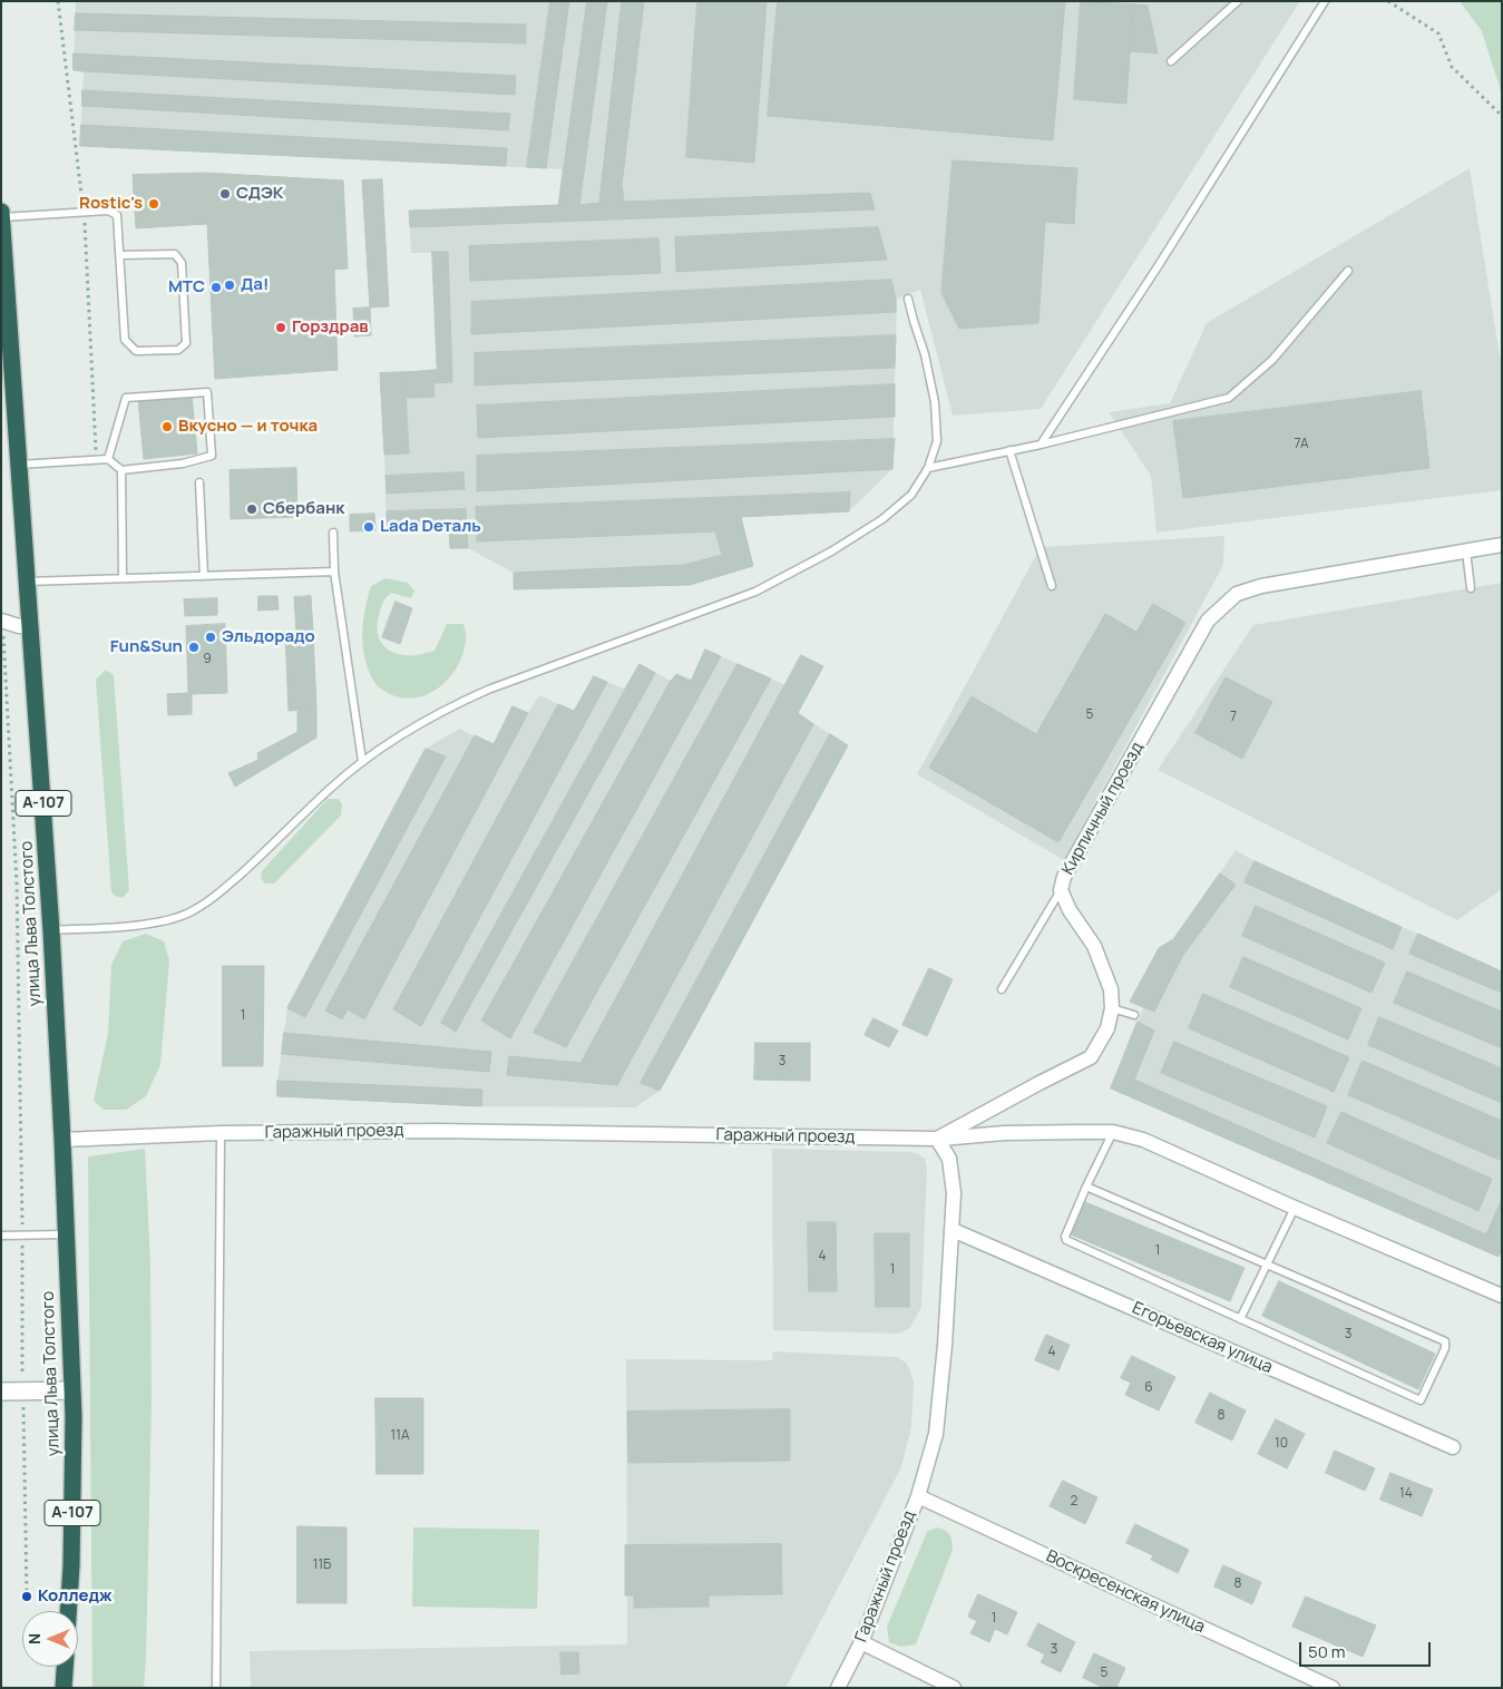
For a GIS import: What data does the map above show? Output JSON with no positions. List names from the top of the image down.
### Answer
{
  "streets": {
    "highway": ["А-107", "улица Льва Толстого"],
    "street": [
      "Кирпичный проезд",
      "Гаражный проезд",
      "Егорьевская улица",
      "Воскресенская улица"
    ]
  },
  "crossings": [
    ["Кирпичный проезд", "Гаражный проезд"],
    ["улица Льва Толстого", "Гаражный проезд"],
    ["Гаражный проезд", "Егорьевская улица"],
    ["Гаражный проезд", "Воскресенская улица"]
  ],
  "places": [
    "СДЭК",
    "Rostic's",
    "Да!",
    "МТС",
    "Горздрав",
    "Вкусно — и точка",
    "Сбербанк",
    "Lada Dеталь",
    "Эльдорадо",
    "Fun&Sun",
    "Колледж"
  ],
  "house_numbers": [
    "7А",
    "9",
    "5",
    "7",
    "1",
    "3",
    "1",
    "4",
    "1",
    "3",
    "4",
    "6",
    "8",
    "11А",
    "10",
    "14",
    "2",
    "11Б",
    "8",
    "1",
    "3",
    "5"
  ],
  "scale_bar": "50 m",
  "north": "left"
}
